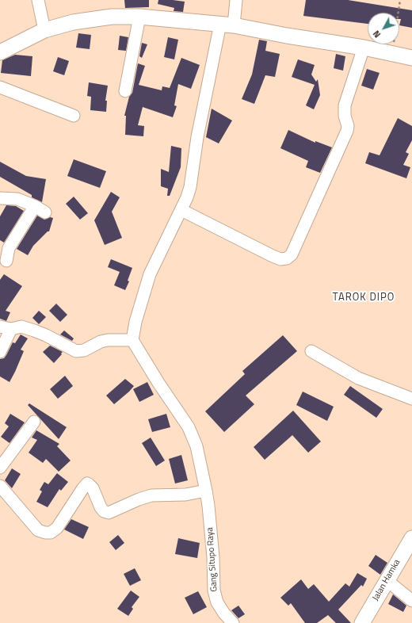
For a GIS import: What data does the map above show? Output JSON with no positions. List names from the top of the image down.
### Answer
{
  "streets": {
    "street": ["Gang Situpo Raya", "Jalan Hamka"]
  },
  "districts": ["TAROK DIPO"],
  "north": "bottom left"
}
